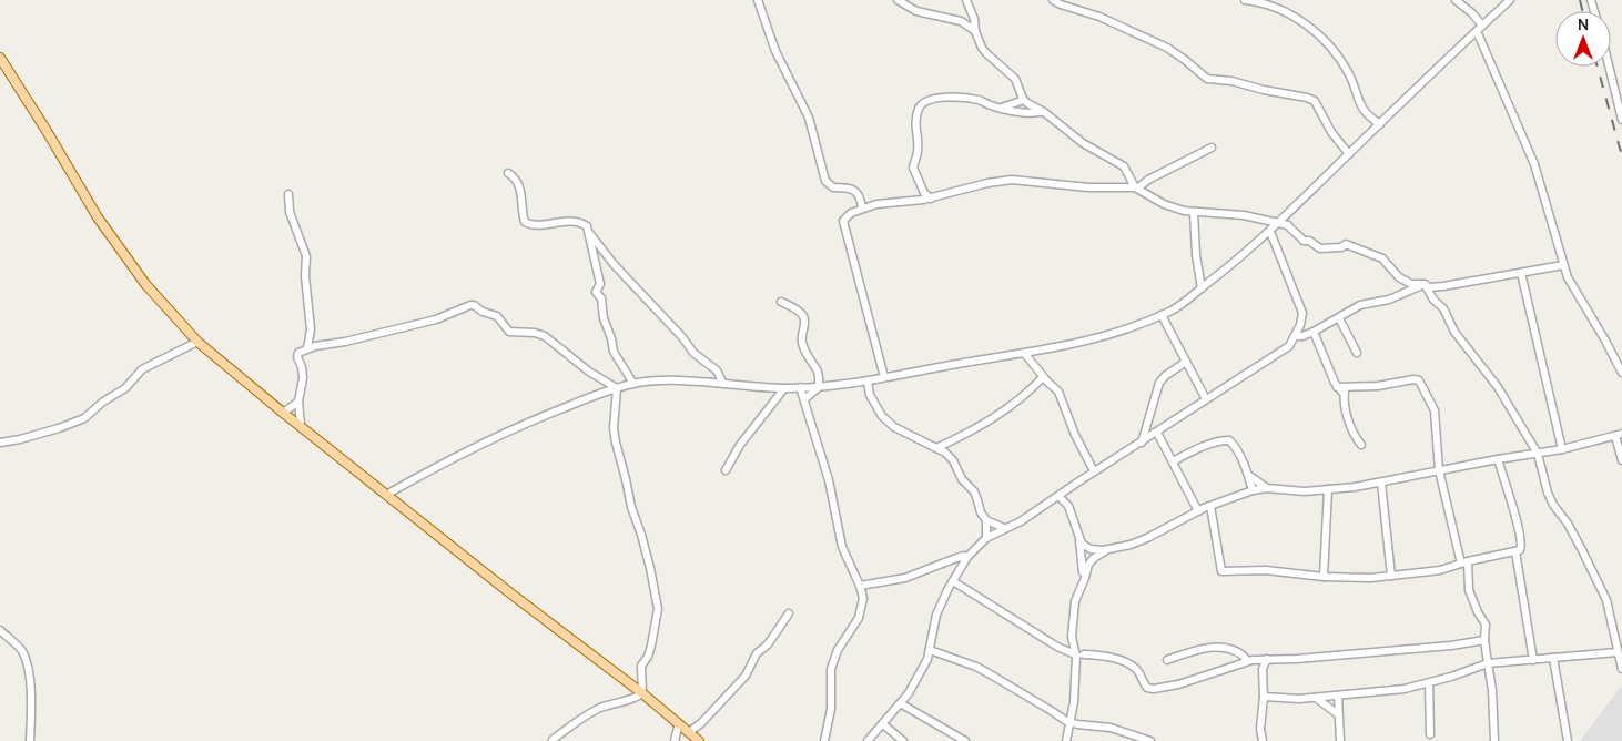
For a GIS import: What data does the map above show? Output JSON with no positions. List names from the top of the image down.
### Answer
{
  "north": "top"
}
